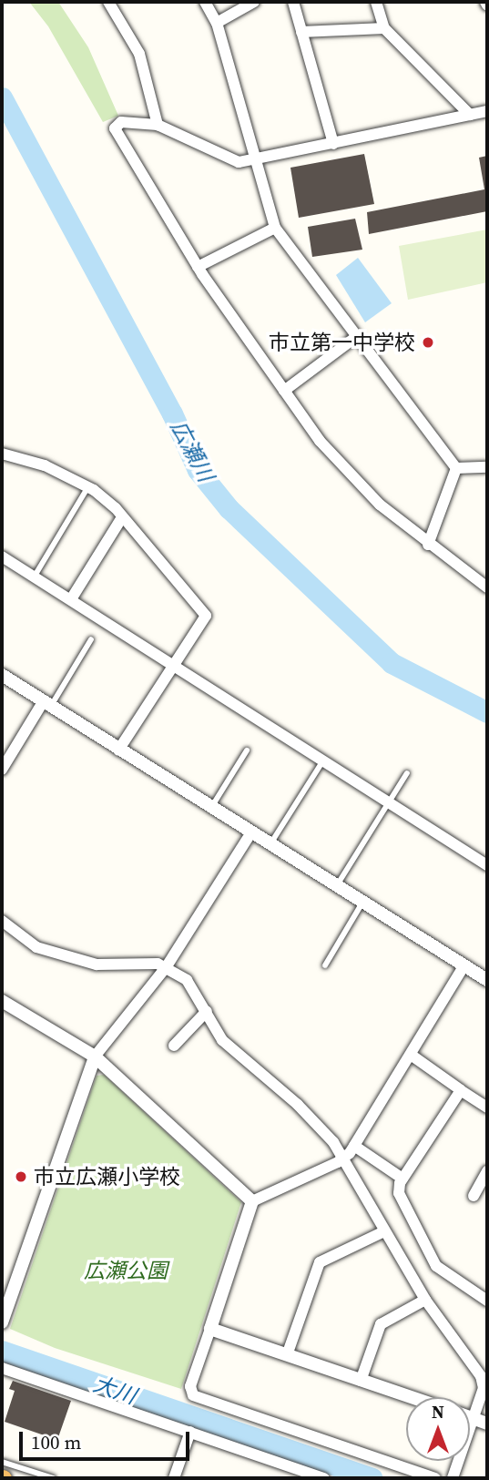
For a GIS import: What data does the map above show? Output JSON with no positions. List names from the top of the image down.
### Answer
{
  "water": ["広瀬川", "大川"],
  "parks": ["広瀬公園"],
  "places": ["市立第一中学校", "市立広瀬小学校"],
  "scale_bar": "100 m",
  "north": "top"
}
